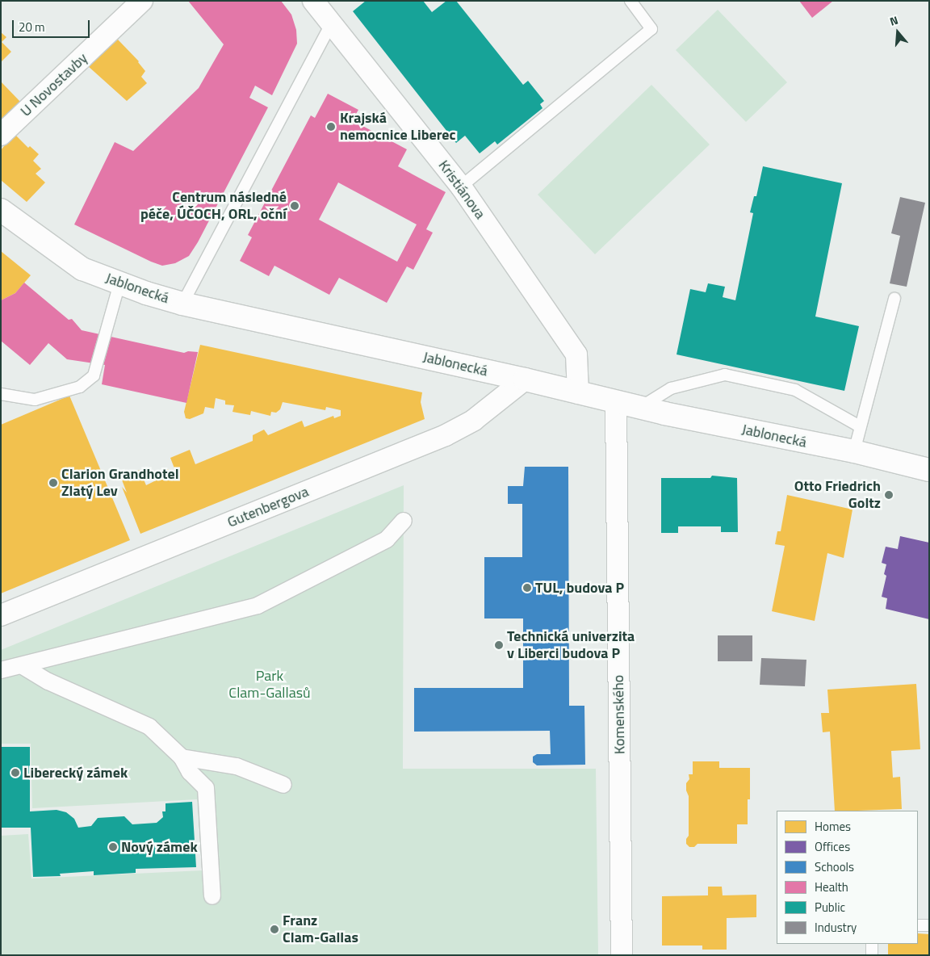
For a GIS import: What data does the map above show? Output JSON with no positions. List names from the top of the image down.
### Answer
{
  "streets": {
    "main road": ["Jablonecká"],
    "street": [
      "U Novostavby",
      "Kristiánova",
      "Gutenbergova",
      "Komenského"
    ]
  },
  "crossings": [
    ["Kristiánova", "Jablonecká"],
    ["Jablonecká", "Gutenbergova"],
    ["Jablonecká", "Komenského"]
  ],
  "parks": ["Park Clam-Gallasů"],
  "places": [
    "Krajská nemocnice Liberec",
    "Centrum následné péče, ÚČOCH, ORL, oční",
    "Clarion Grandhotel Zlatý Lev",
    "Otto Friedrich Goltz",
    "TUL, budova P",
    "Technická univerzita v Liberci budova P",
    "Liberecký zámek",
    "Nový zámek",
    "Franz Clam-Gallas"
  ],
  "legend": [
    "Homes",
    "Offices",
    "Schools",
    "Health",
    "Public",
    "Industry"
  ],
  "scale_bar": "20 m",
  "north": "top"
}
